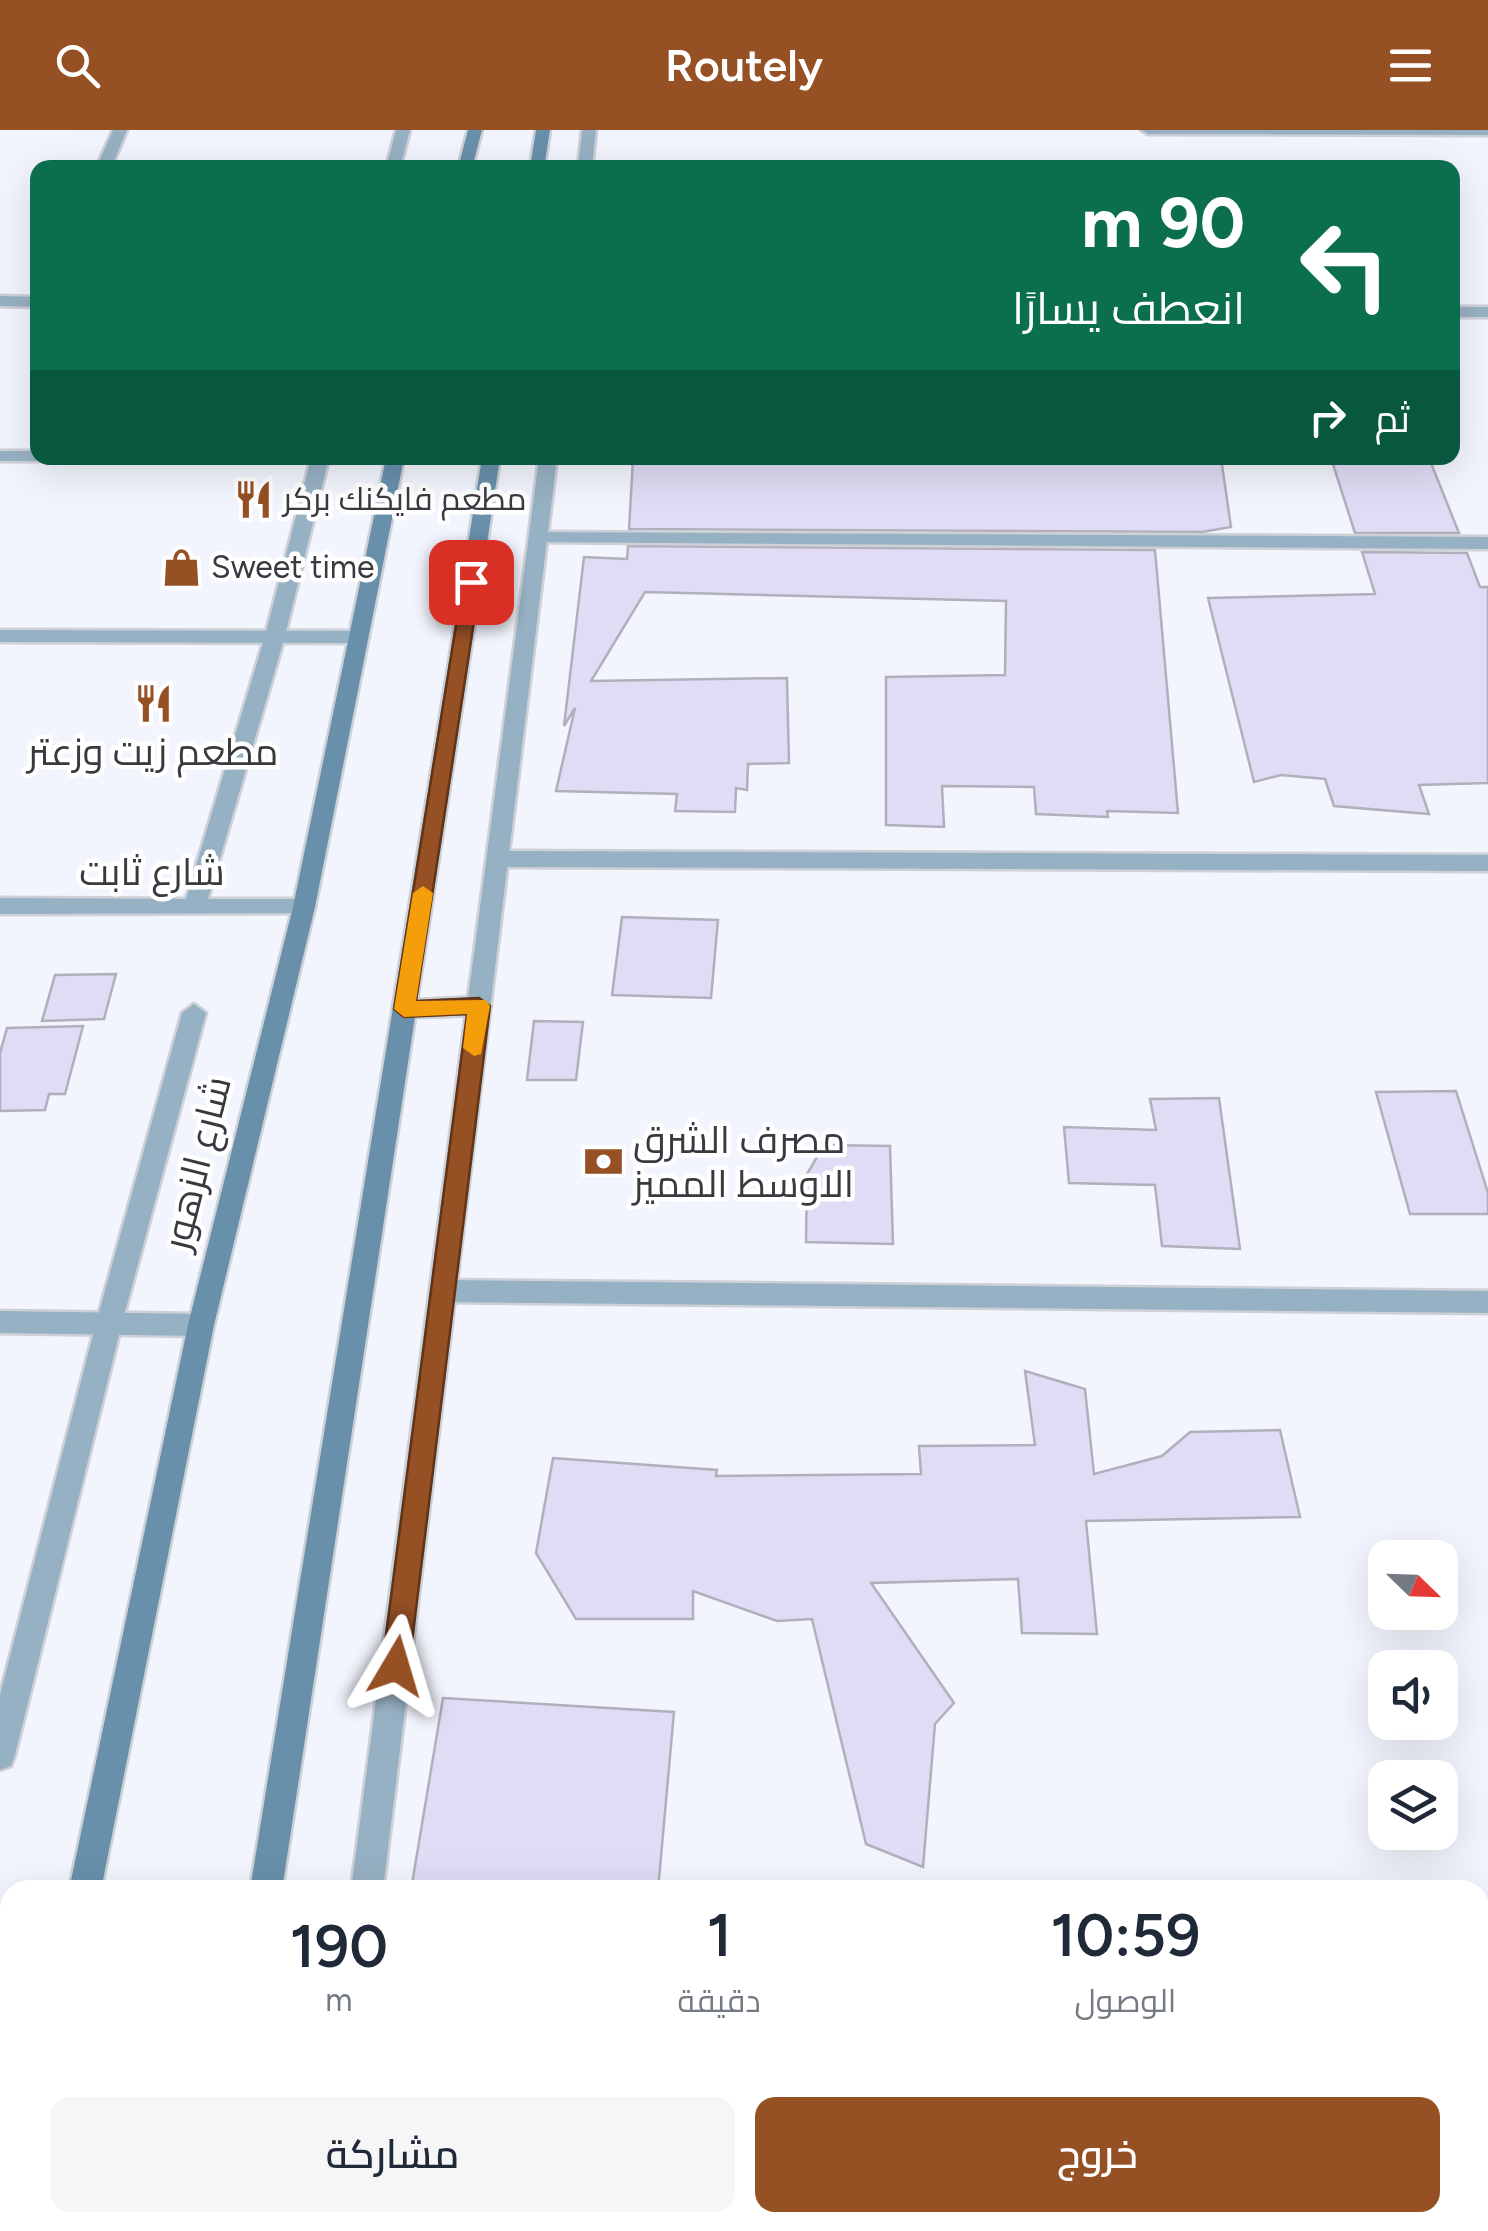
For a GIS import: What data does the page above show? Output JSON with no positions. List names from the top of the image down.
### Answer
{
  "streets": {
    "main road": ["شارع الزهور"],
    "street": ["شارع ثابت"]
  },
  "crossings": [
    ["شارع ثابت", "شارع الزهور"]
  ],
  "places": {
    "restaurant": ["مطعم فايكنك بركر", "مطعم زيت وزعتر"],
    "shop": ["Sweet time"],
    "bank": ["مصرف الشرق الاوسط المميز"]
  },
  "north": "bottom right",
  "page": {
    "header": "Routely",
    "turn": ["90 m", "انعطف يسارًا"],
    "then": "ثم",
    "eta": [
      "10:59",
      "الوصول",
      "1",
      "دقيقة",
      "190",
      "m"
    ],
    "buttons": ["خروج", "مشاركة"]
  }
}
